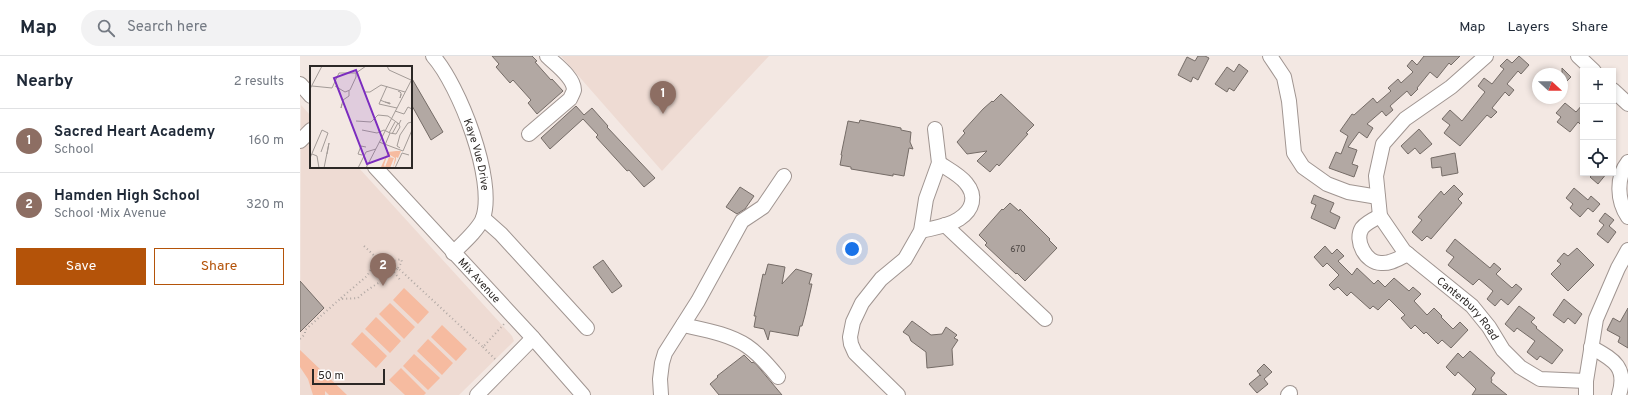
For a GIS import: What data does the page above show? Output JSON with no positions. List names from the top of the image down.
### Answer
{
  "streets": {
    "street": ["Kaye Vue Drive", "Mix Avenue", "Canterbury Road"]
  },
  "house_numbers": ["670"],
  "scale_bar": "50 m",
  "north": "right",
  "page": {
    "header": "Map",
    "search": "Search here",
    "nav": ["Map", "Layers", "Share"],
    "heading": ["Nearby", "2 results"],
    "map_buttons": ["+", "−"],
    "pins": ["1", "2"],
    "list": [
      {
        "mark": "1",
        "name": "Sacred Heart Academy",
        "note": "School",
        "value": "160 m"
      },
      {
        "mark": "2",
        "name": "Hamden High School",
        "note": "School · Mix Avenue",
        "value": "320 m"
      }
    ],
    "buttons": ["Save", "Share"],
    "scale": "50 m"
  }
}
